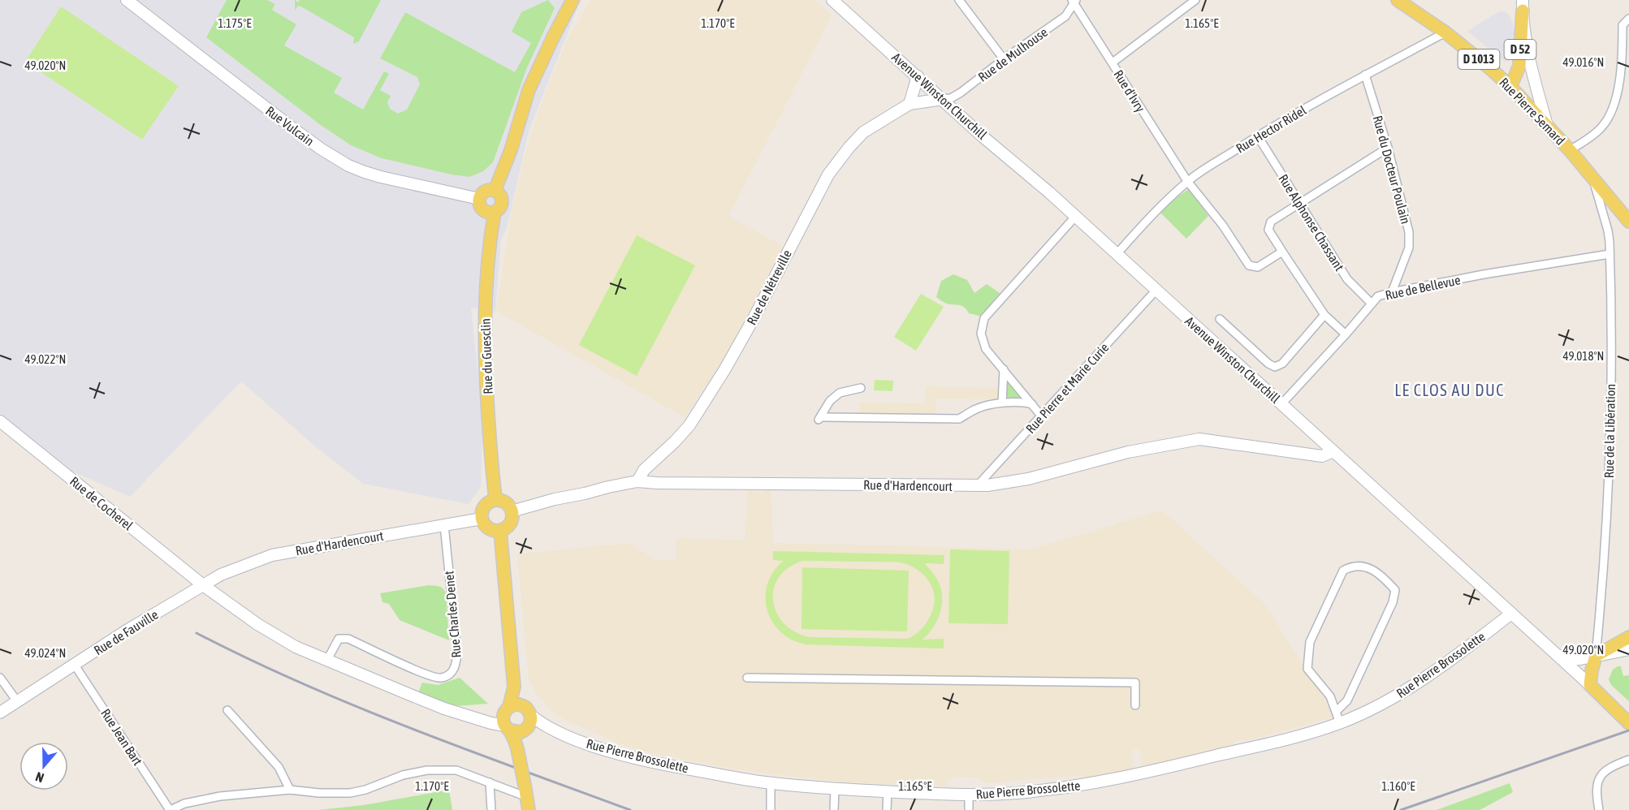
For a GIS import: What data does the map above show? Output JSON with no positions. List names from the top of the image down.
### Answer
{
  "streets": {
    "main road": [
      "D 52",
      "D 1013",
      "Avenue Winston Churchill",
      "Rue Pierre Semard",
      "Rue Vulcain",
      "Rue de Nétreville",
      "Rue du Guesclin",
      "Rue d'Hardencourt",
      "Rue de Cocherel",
      "Rue de Fauville",
      "Rue Pierre Brossolette"
    ],
    "street": [
      "Rue de Mulhouse",
      "Rue d'Ivry",
      "Rue Hector Ridel",
      "Rue du Docteur Poulain",
      "Rue Alphonse Chassant",
      "Rue de Bellevue",
      "Rue Pierre et Marie Curie",
      "Rue de la Libération",
      "Rue Charles Denet",
      "Rue Jean Bart"
    ]
  },
  "crossings": [
    ["D 52", "Rue Pierre Semard"],
    ["Rue de Mulhouse", "Rue d'Ivry"],
    ["Rue de Mulhouse", "Avenue Winston Churchill"],
    ["Rue de Mulhouse", "Rue de Nétreville"],
    ["Rue d'Ivry", "Rue Hector Ridel"],
    ["Avenue Winston Churchill", "Rue Hector Ridel"],
    ["Avenue Winston Churchill", "Rue de Nétreville"],
    ["Avenue Winston Churchill", "Rue de Bellevue"],
    ["Avenue Winston Churchill", "Rue Pierre et Marie Curie"],
    ["Avenue Winston Churchill", "Rue d'Hardencourt"],
    ["Avenue Winston Churchill", "Rue Pierre Brossolette"],
    ["Rue Pierre Semard", "Rue Hector Ridel"],
    ["Rue Pierre Semard", "Rue de la Libération"],
    ["Rue Vulcain", "Rue du Guesclin"],
    ["Rue Hector Ridel", "Rue du Docteur Poulain"],
    ["Rue Hector Ridel", "Rue Alphonse Chassant"],
    ["Rue du Docteur Poulain", "Rue de Bellevue"],
    ["Rue Alphonse Chassant", "Rue de Bellevue"],
    ["Rue de Nétreville", "Rue d'Hardencourt"],
    ["Rue de Bellevue", "Rue de la Libération"],
    ["Rue du Guesclin", "Rue d'Hardencourt"],
    ["Rue Pierre et Marie Curie", "Rue d'Hardencourt"],
    ["Rue d'Hardencourt", "Rue de Cocherel"],
    ["Rue d'Hardencourt", "Rue Charles Denet"],
    ["Rue d'Hardencourt", "Rue de Fauville"],
    ["Rue d'Hardencourt", "Rue Pierre Brossolette"],
    ["Rue de Cocherel", "Rue de Fauville"],
    ["Rue de Cocherel", "Rue Pierre Brossolette"],
    ["Rue Charles Denet", "Rue Pierre Brossolette"],
    ["Rue de Fauville", "Rue Pierre Brossolette"],
    ["Rue de Fauville", "Rue Jean Bart"]
  ],
  "districts": ["LE CLOS AU DUC"],
  "north": "bottom",
  "coordinates": [
    "1.175°E",
    "1.170°E",
    "1.165°E",
    "49.016°N",
    "49.020°N",
    "49.018°N",
    "49.022°N",
    "49.024°N",
    "1.160°E"
  ]
}
